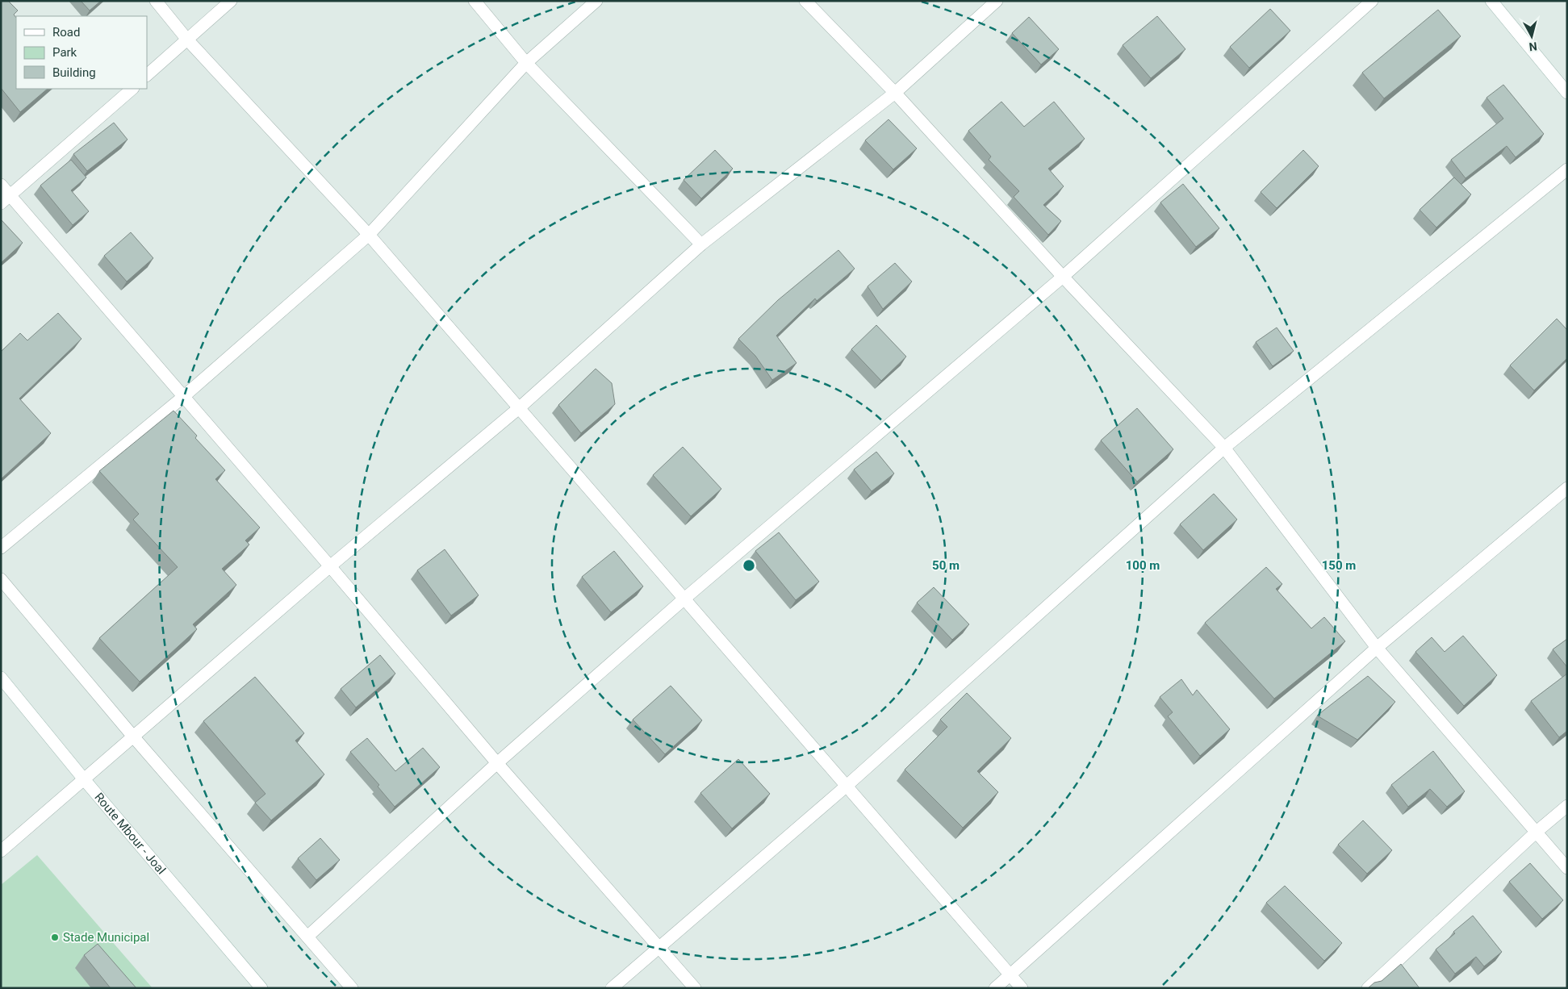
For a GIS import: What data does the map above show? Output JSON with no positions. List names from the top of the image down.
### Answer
{
  "streets": {
    "street": ["Route Mbour - Joal"]
  },
  "places": ["Stade Municipal"],
  "legend": ["Road", "Park", "Building"],
  "north": "bottom",
  "rings": ["50 m", "100 m", "150 m"]
}
